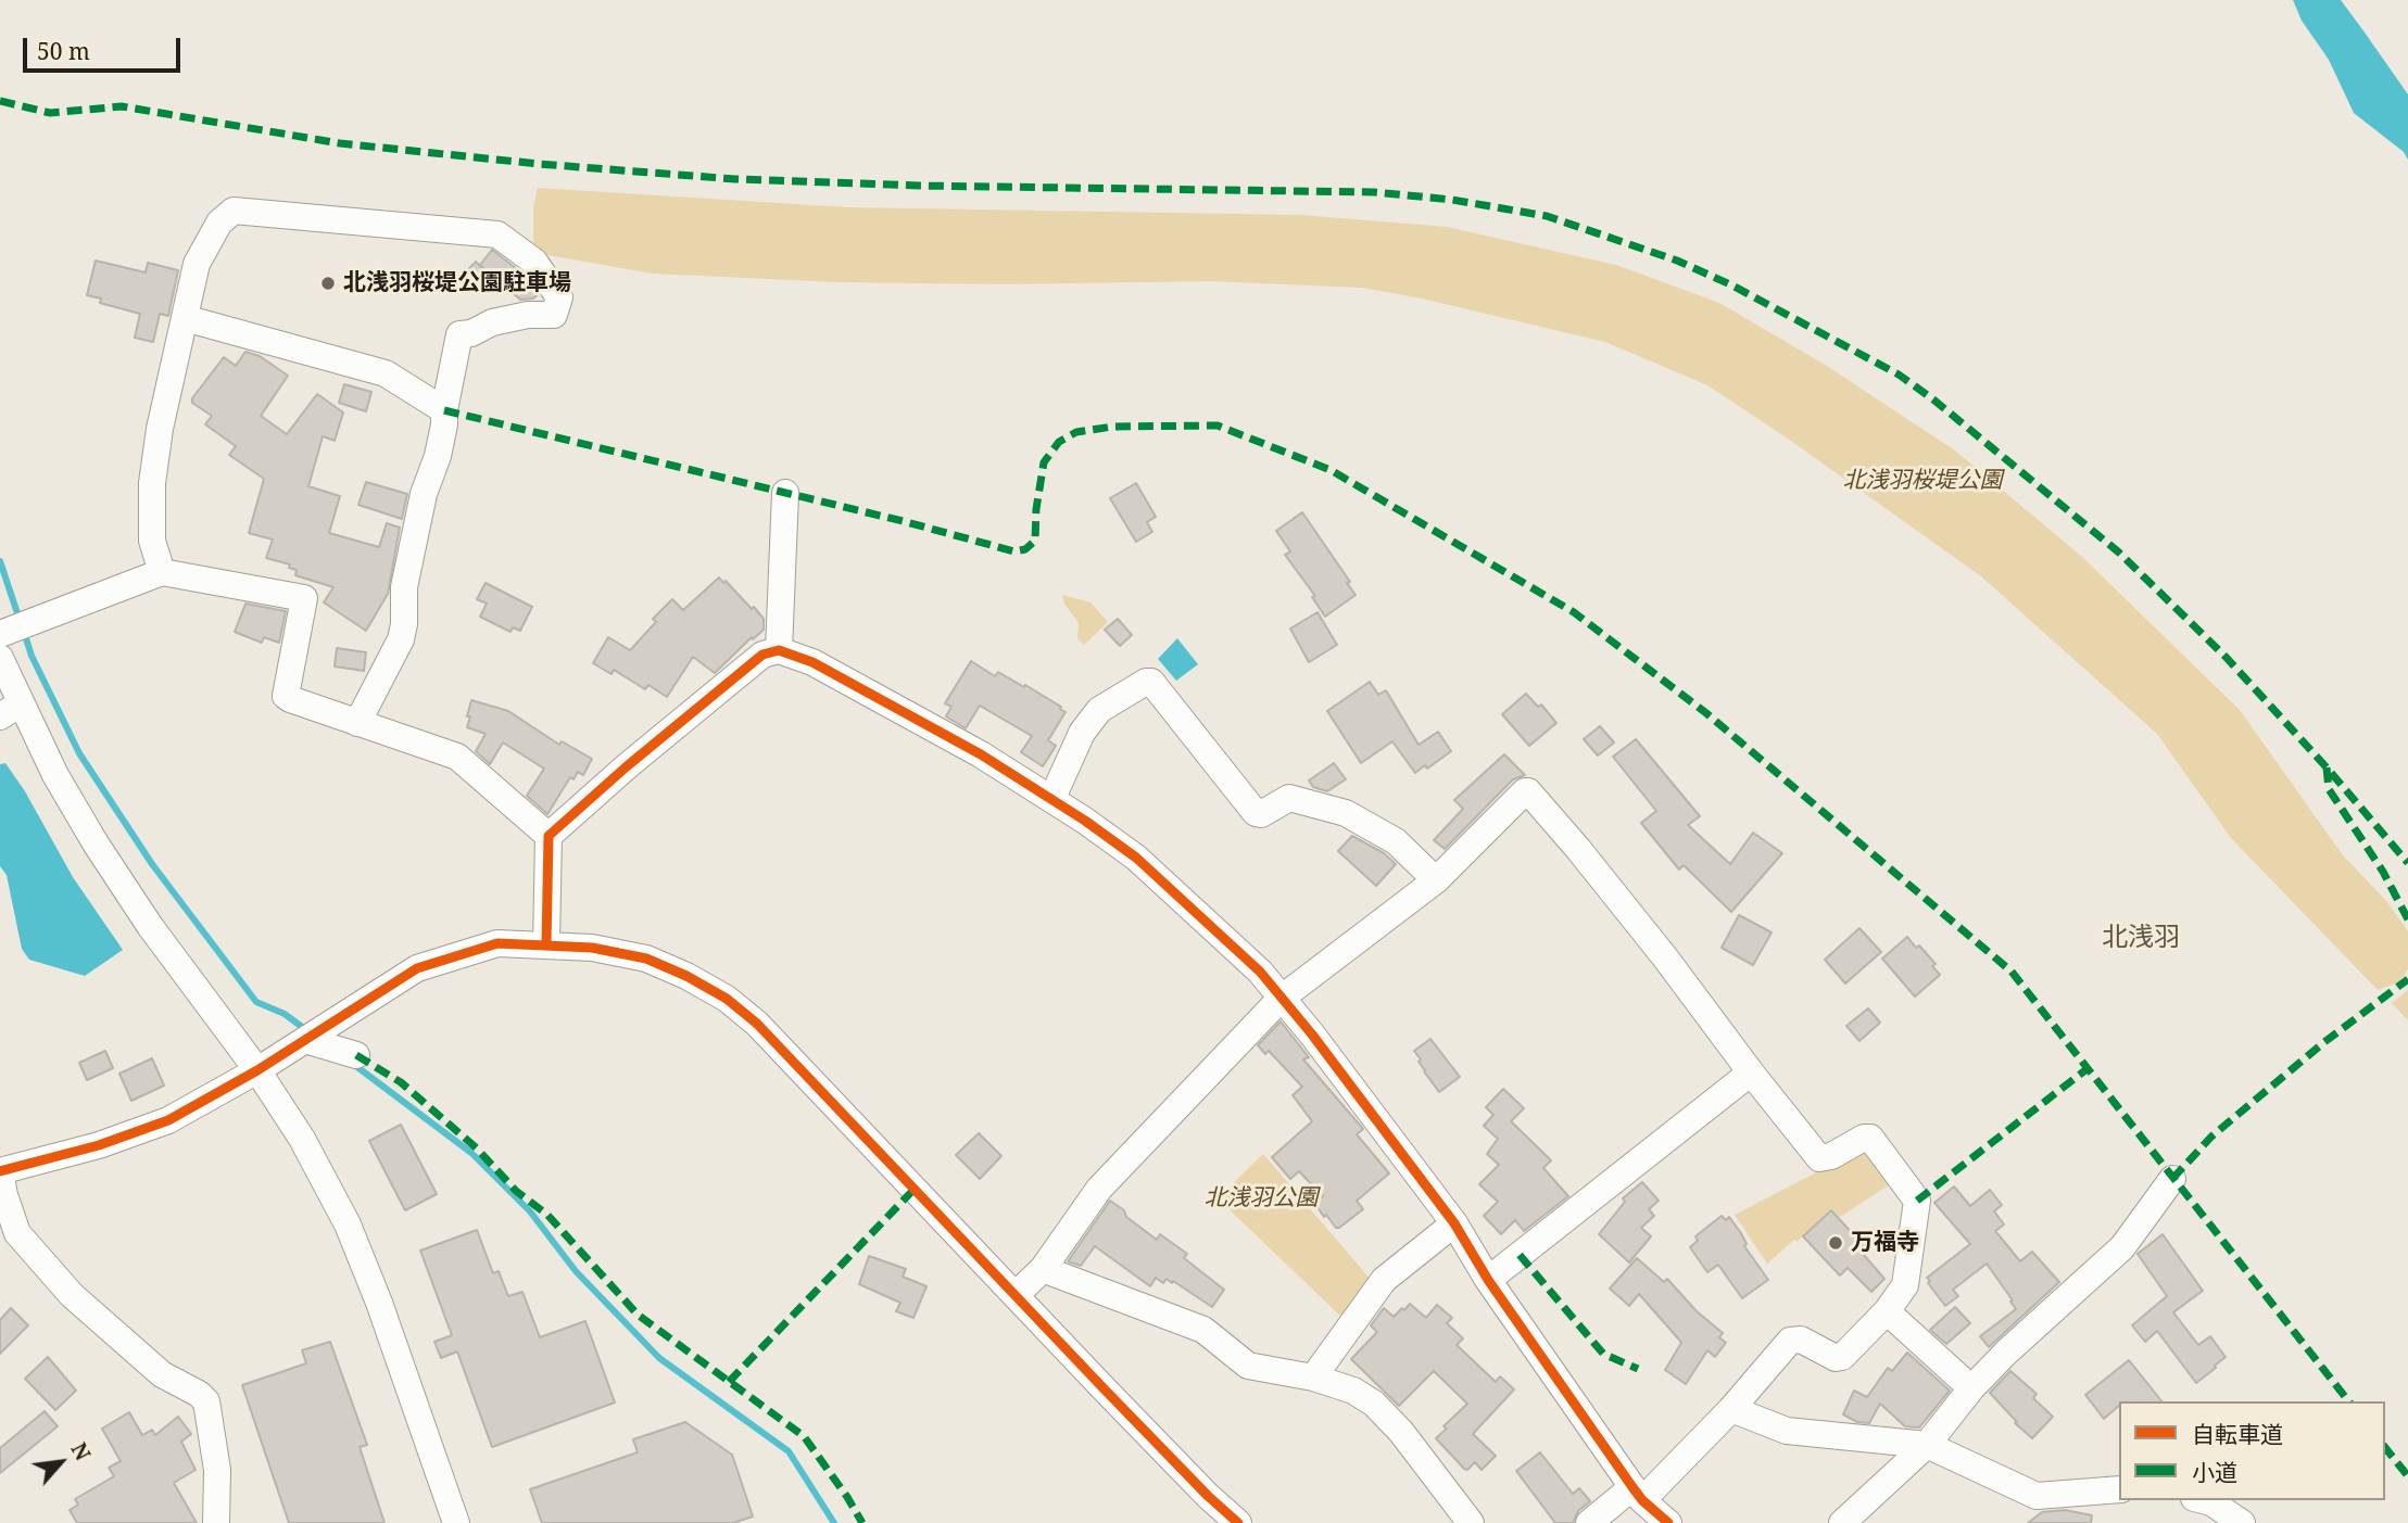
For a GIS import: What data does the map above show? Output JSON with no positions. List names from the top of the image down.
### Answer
{
  "districts": ["北浅羽"],
  "parks": ["北浅羽桜堤公園", "北浅羽公園"],
  "places": ["北浅羽桜堤公園駐車場", "万福寺"],
  "legend": ["自転車道", "小道"],
  "scale_bar": "50 m",
  "north": "top right"
}
